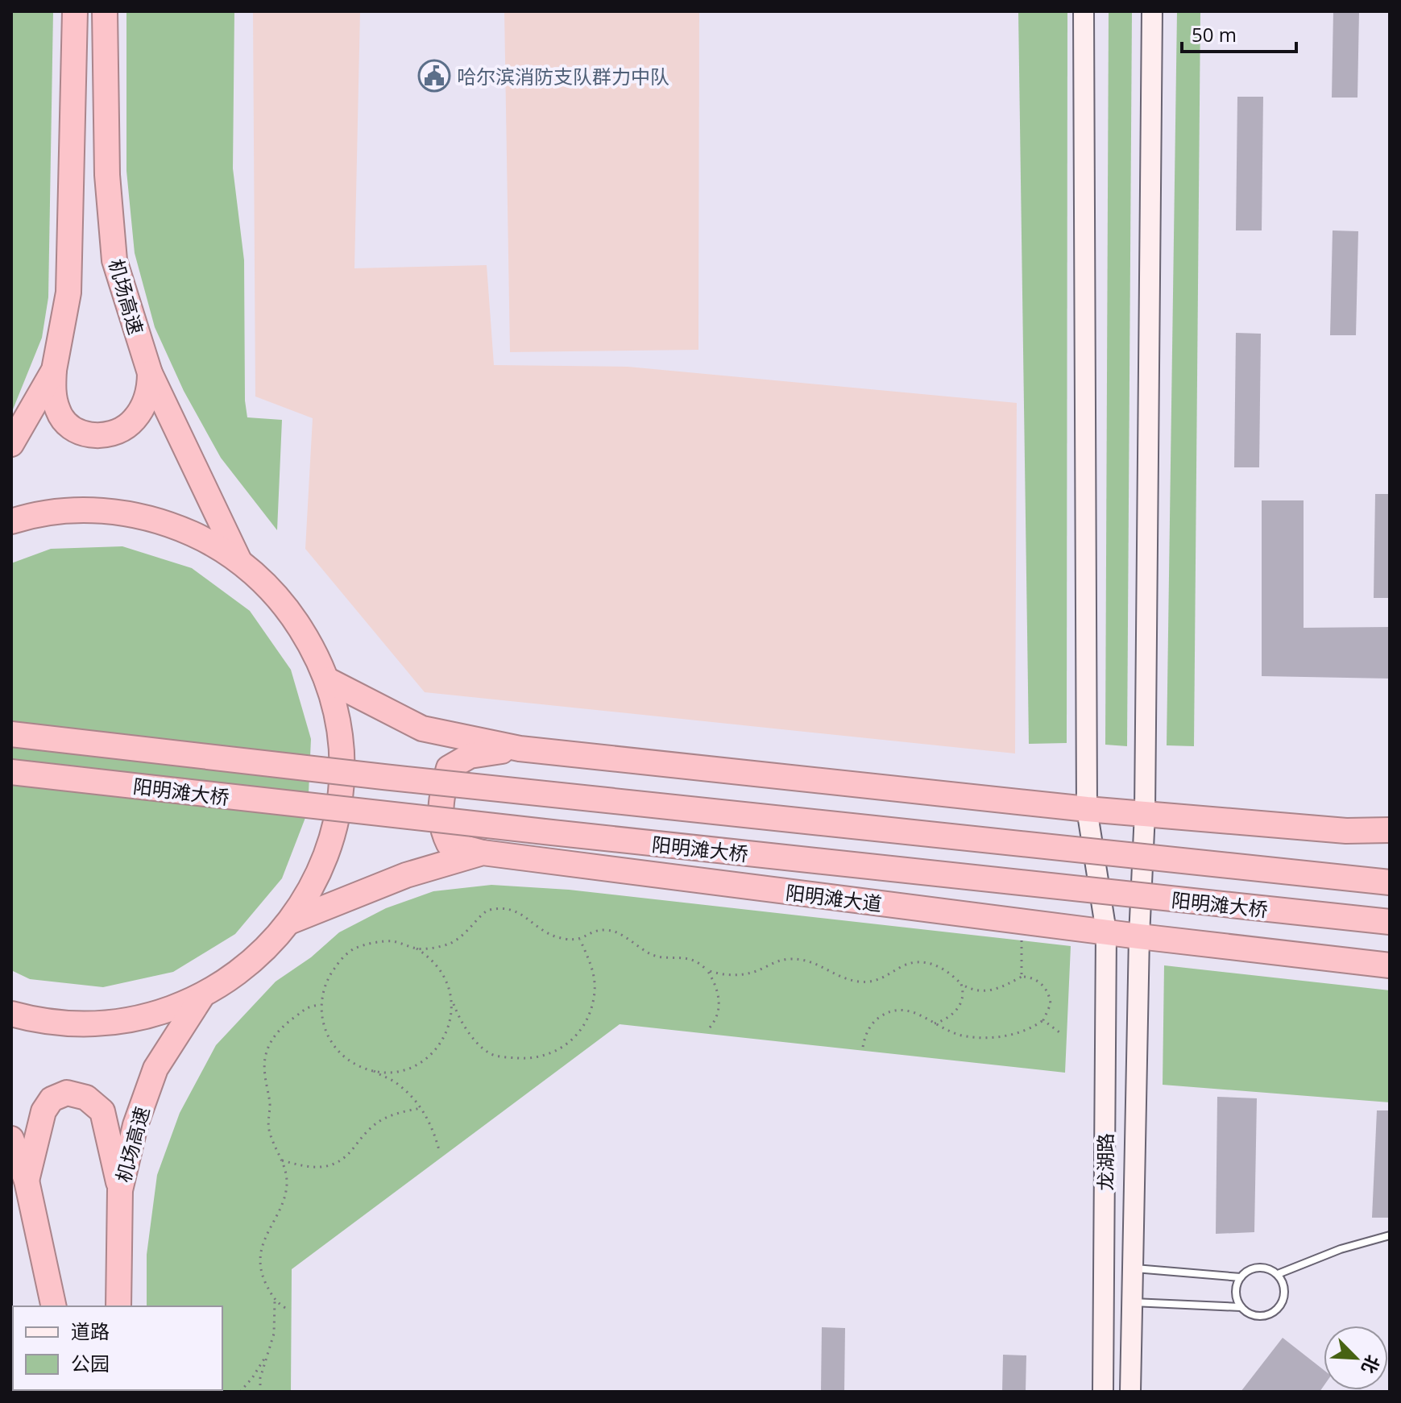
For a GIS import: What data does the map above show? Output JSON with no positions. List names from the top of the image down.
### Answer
{
  "streets": {
    "highway": ["机场高速", "阳明滩大桥", "阳明滩大道"],
    "main road": ["龙湖路"]
  },
  "crossings": [
    ["阳明滩大道", "龙湖路"]
  ],
  "places": {
    "public building": ["哈尔滨消防支队群力中队"]
  },
  "legend": ["道路", "公园"],
  "scale_bar": "50 m",
  "north": "bottom right"
}
